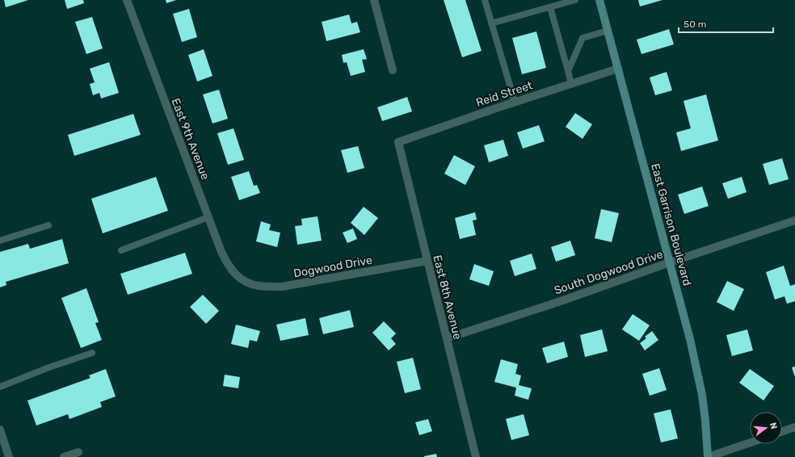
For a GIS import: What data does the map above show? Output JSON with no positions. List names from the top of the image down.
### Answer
{
  "streets": {
    "main road": ["East Garrison Boulevard"],
    "street": [
      "Reid Street",
      "East 9th Avenue",
      "Dogwood Drive",
      "South Dogwood Drive",
      "East 8th Avenue"
    ]
  },
  "crossings": [
    ["Reid Street", "East Garrison Boulevard"],
    ["Reid Street", "East 8th Avenue"],
    ["East 9th Avenue", "Dogwood Drive"],
    ["East Garrison Boulevard", "South Dogwood Drive"],
    ["Dogwood Drive", "East 8th Avenue"],
    ["South Dogwood Drive", "East 8th Avenue"]
  ],
  "scale_bar": "50 m",
  "north": "right"
}
